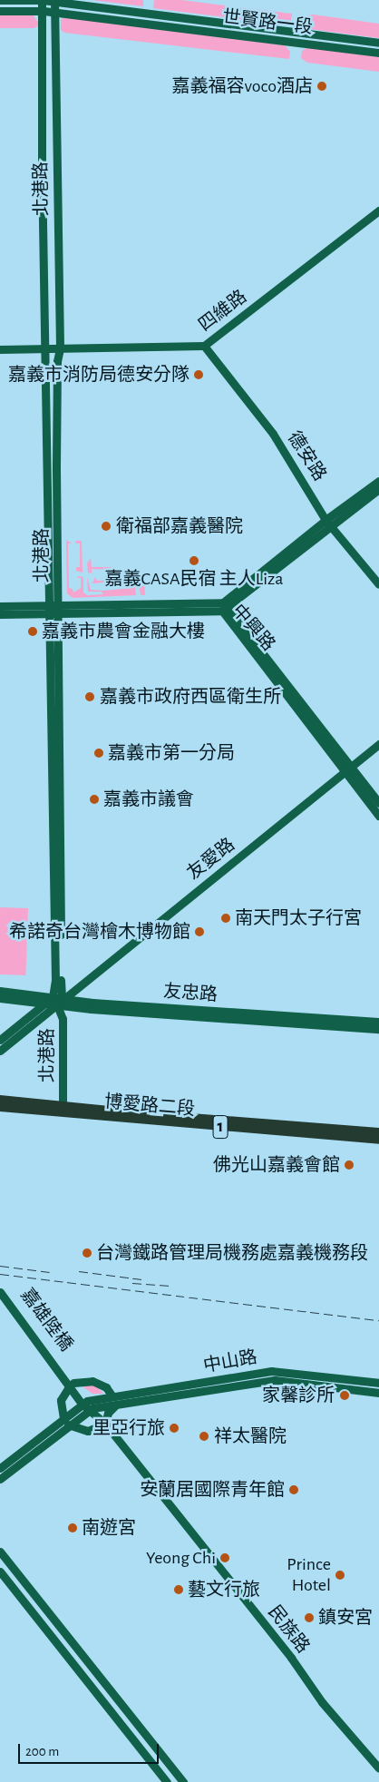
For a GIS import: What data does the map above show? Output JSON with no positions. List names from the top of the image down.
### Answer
{
  "streets": {
    "main road": ["博愛路二段", "1"],
    "street": [
      "世賢路一段",
      "北港路",
      "四維路",
      "德安路",
      "中興路",
      "友愛路",
      "友忠路",
      "嘉雄陸橋",
      "中山路",
      "民族路"
    ]
  },
  "crossings": [
    ["世賢路一段", "北港路"],
    ["北港路", "四維路"],
    ["北港路", "中興路"],
    ["北港路", "友愛路"],
    ["北港路", "友忠路"],
    ["北港路", "博愛路二段"],
    ["四維路", "德安路"],
    ["中興路", "友愛路"],
    ["友愛路", "友忠路"],
    ["嘉雄陸橋", "民族路"],
    ["中山路", "民族路"]
  ],
  "places": [
    "嘉義福容voco酒店",
    "嘉義市消防局德安分隊",
    "衛福部嘉義醫院",
    "嘉義CASA民宿 主人Liza",
    "嘉義市農會金融大樓",
    "嘉義市政府西區衛生所",
    "嘉義市第一分局",
    "嘉義市議會",
    "南天門太子行宮",
    "希諾奇台灣檜木博物館",
    "佛光山嘉義會館",
    "台灣鐵路管理局機務處嘉義機務段",
    "家馨診所",
    "里亞行旅",
    "祥太醫院",
    "安蘭居國際青年館",
    "南遊宮",
    "Yeong Chi",
    "Prince Hotel",
    "藝文行旅",
    "鎮安宮"
  ],
  "scale_bar": "200 m"
}
